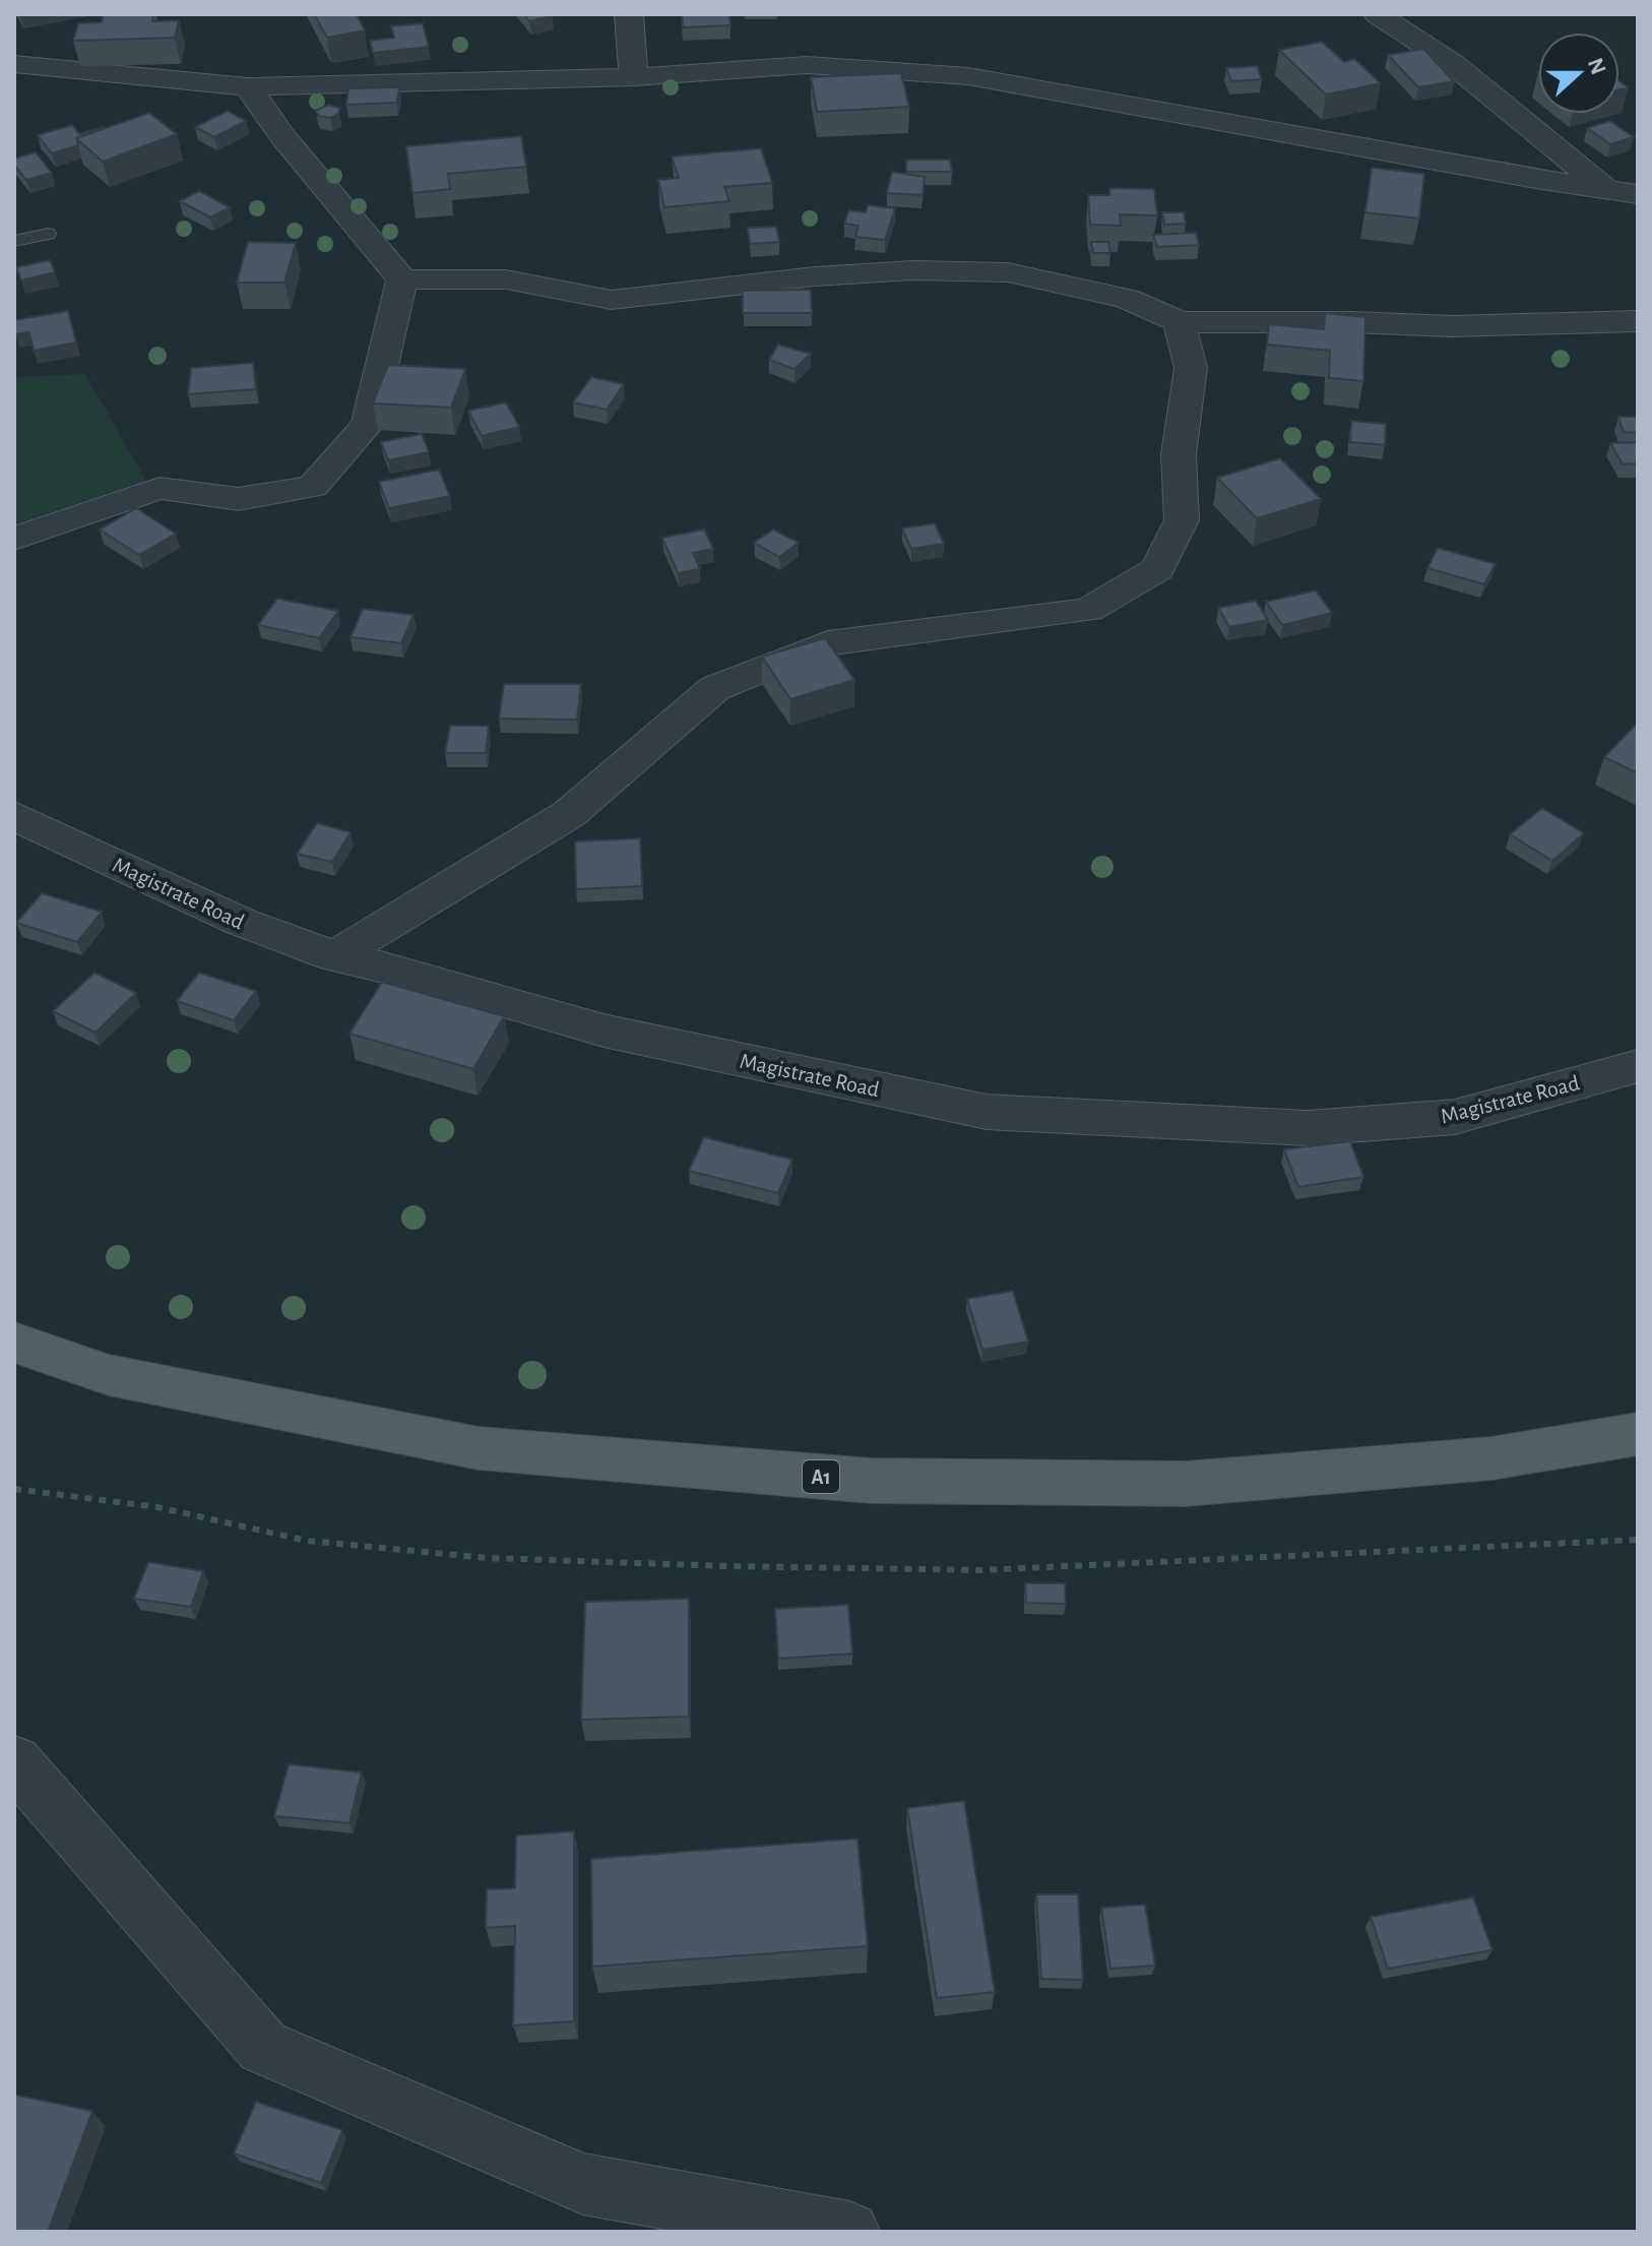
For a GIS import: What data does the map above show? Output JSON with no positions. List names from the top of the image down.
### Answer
{
  "streets": {
    "main road": ["A1"],
    "street": ["Magistrate Road"]
  },
  "north": "right"
}
